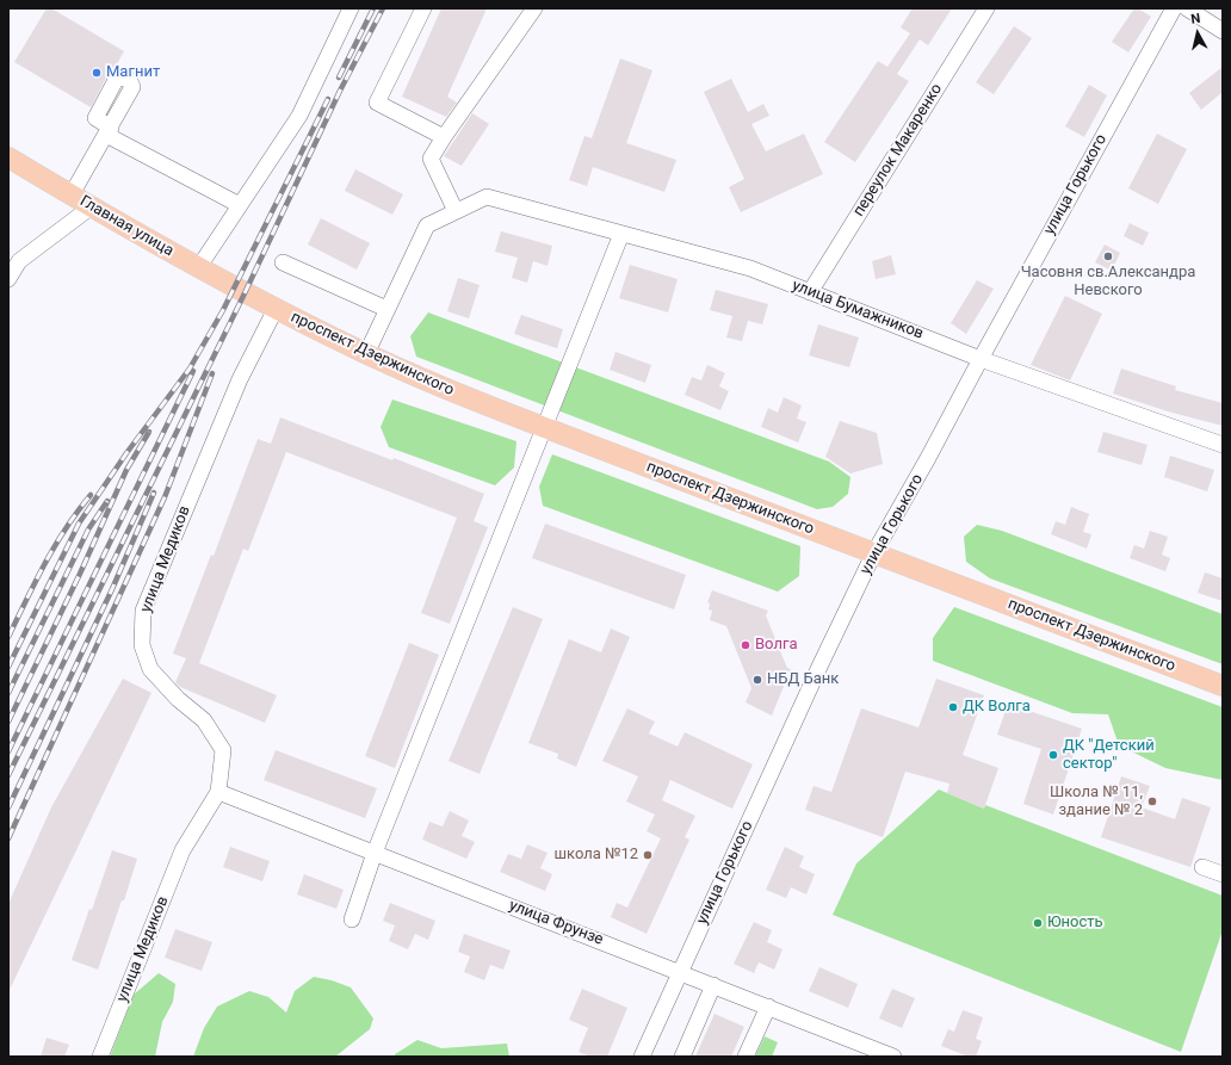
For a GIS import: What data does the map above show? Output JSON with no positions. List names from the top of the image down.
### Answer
{
  "streets": {
    "main road": ["Главная улица", "проспект Дзержинского"],
    "street": [
      "переулок Макаренко",
      "улица Горького",
      "улица Бумажников",
      "улица Медиков",
      "улица Фрунзе"
    ]
  },
  "crossings": [
    ["переулок Макаренко", "улица Бумажников"],
    ["улица Горького", "улица Бумажников"],
    ["улица Горького", "проспект Дзержинского"],
    ["улица Горького", "улица Фрунзе"],
    ["Главная улица", "проспект Дзержинского"],
    ["проспект Дзержинского", "улица Медиков"],
    ["улица Медиков", "улица Фрунзе"]
  ],
  "places": [
    "Магнит",
    "Часовня св.Александра Невского",
    "Волга",
    "НБД Банк",
    "ДК Волга",
    "ДК \"Детский сектор\"",
    "Школа № 11, здание № 2",
    "школа №12",
    "Юность"
  ],
  "north": "top"
}
